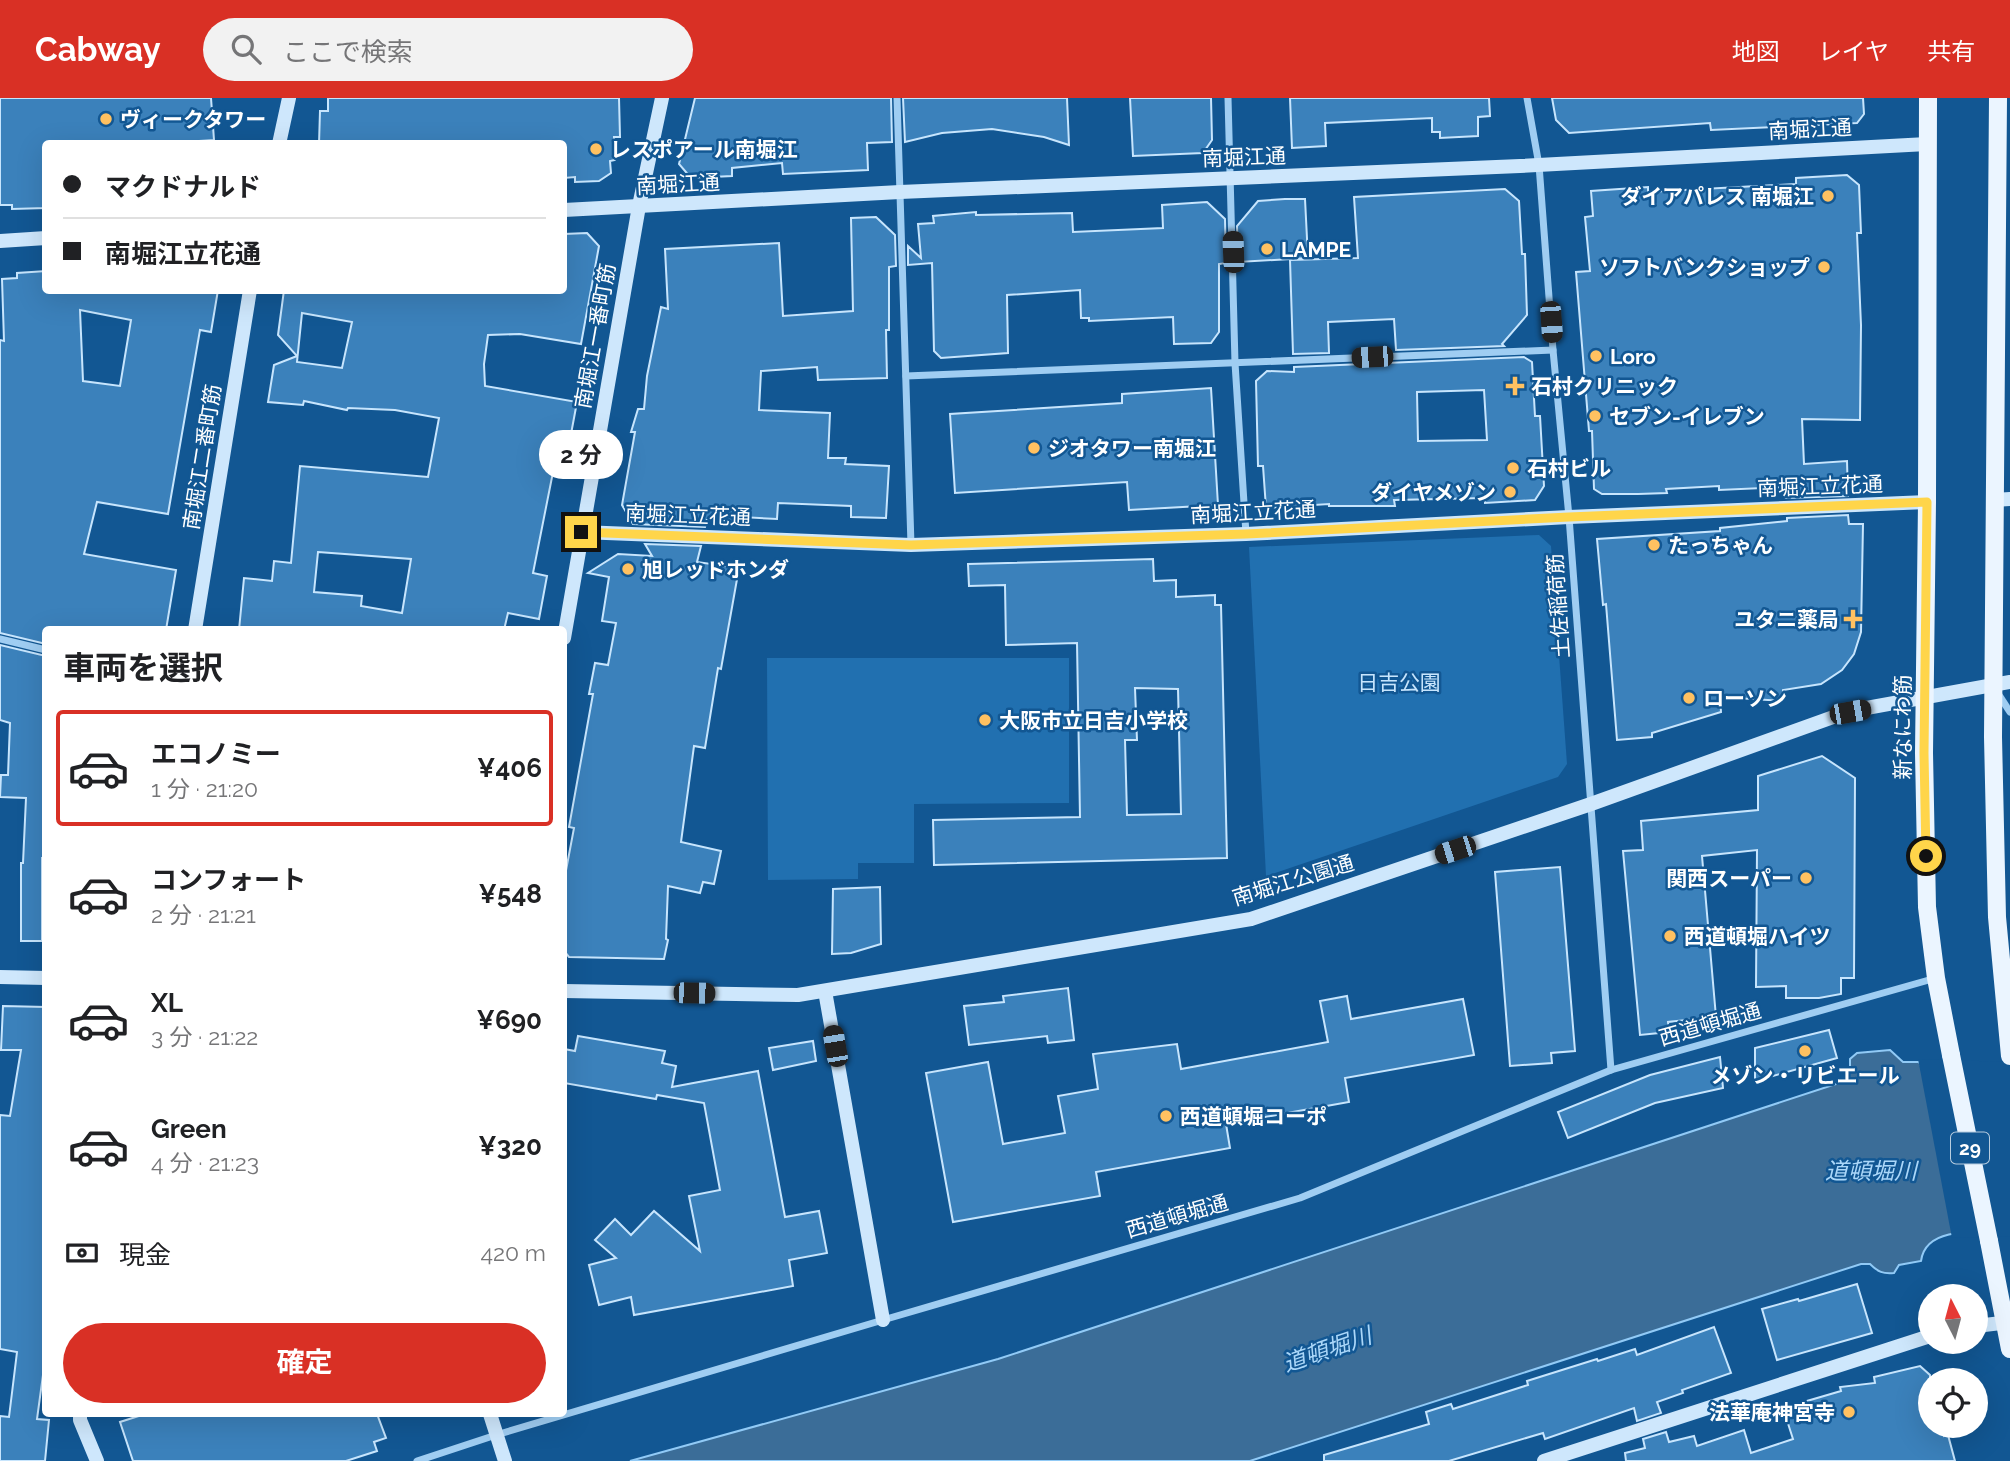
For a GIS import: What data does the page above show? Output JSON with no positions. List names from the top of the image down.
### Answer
{
  "streets": {
    "main road": ["新なにわ筋", "29"],
    "street": [
      "南堀江通",
      "南堀江一番町筋",
      "南堀江二番町筋",
      "南堀江立花通",
      "土佐稲荷筋",
      "南堀江公園通",
      "西道頓堀通"
    ]
  },
  "crossings": [
    ["南堀江通", "南堀江一番町筋"],
    ["南堀江通", "土佐稲荷筋"],
    ["南堀江通", "新なにわ筋"],
    ["南堀江一番町筋", "南堀江立花通"],
    ["南堀江立花通", "土佐稲荷筋"],
    ["南堀江立花通", "新なにわ筋"],
    ["土佐稲荷筋", "南堀江公園通"],
    ["土佐稲荷筋", "西道頓堀通"],
    ["新なにわ筋", "南堀江公園通"],
    ["新なにわ筋", "西道頓堀通"]
  ],
  "water": ["道頓堀川"],
  "parks": ["日吉公園"],
  "places": {
    "other": [
      "ヴィークタワー",
      "レスポアール南堀江",
      "ダイアパレス 南堀江",
      "LAMPE",
      "ソフトバンクショップ",
      "Loro",
      "セブン-イレブン",
      "ジオタワー南堀江",
      "石村ビル",
      "ダイヤメゾン",
      "たっちゃん",
      "旭レッドホンダ",
      "ローソン",
      "大阪市立日吉小学校",
      "関西スーパー",
      "西道頓堀ハイツ",
      "メゾン・リビエール",
      "西道頓堀コーポ",
      "法華庵神宮寺"
    ],
    "health": ["石村クリニック", "ユタニ薬局"]
  },
  "north": "top",
  "page": {
    "header": "Cabway",
    "search": "ここで検索",
    "nav": ["地図", "レイヤ", "共有"],
    "banner": ["マクドナルド", "南堀江立花通"],
    "bubble": "2 分",
    "heading": "車両を選択",
    "list": [
      {
        "name": "エコノミー",
        "note": "1 分 · 21:20",
        "value": "¥406"
      },
      {
        "name": "コンフォート",
        "note": "2 分 · 21:21",
        "value": "¥548"
      },
      {
        "name": "XL",
        "note": "3 分 · 21:22",
        "value": "¥690"
      },
      {
        "name": "Green",
        "note": "4 分 · 21:23",
        "value": "¥320"
      }
    ],
    "pay": ["現金", "420 m"],
    "buttons": "確定"
  }
}
